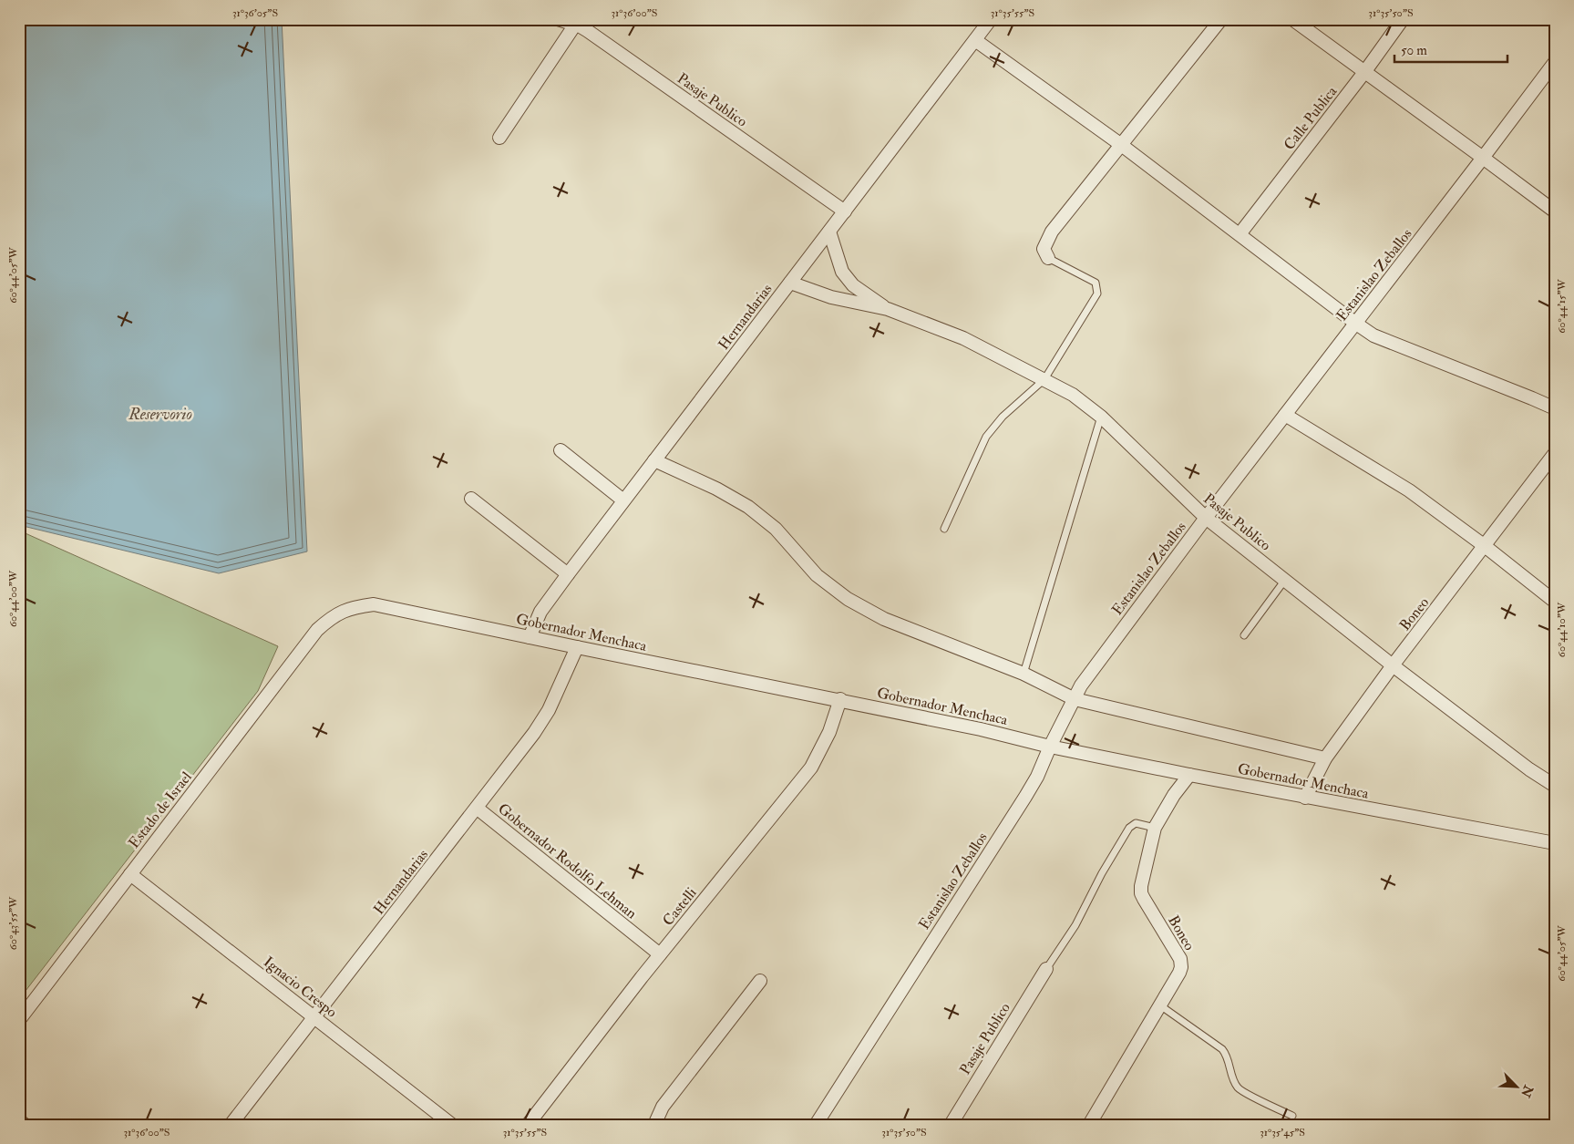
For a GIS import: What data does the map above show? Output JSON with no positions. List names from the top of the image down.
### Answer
{
  "streets": {
    "street": [
      "Pasaje Publico",
      "Calle Publica",
      "Estanislao Zeballos",
      "Hernandarias",
      "Boneo",
      "Gobernador Menchaca",
      "Estado de Israel",
      "Gobernador Rodolfo Lehman",
      "Castelli",
      "Ignacio Crespo"
    ]
  },
  "crossings": [
    ["Pasaje Publico", "Estanislao Zeballos"],
    ["Pasaje Publico", "Hernandarias"],
    ["Pasaje Publico", "Boneo"],
    ["Estanislao Zeballos", "Gobernador Menchaca"],
    ["Hernandarias", "Gobernador Menchaca"],
    ["Hernandarias", "Gobernador Rodolfo Lehman"],
    ["Hernandarias", "Ignacio Crespo"],
    ["Boneo", "Gobernador Menchaca"],
    ["Gobernador Menchaca", "Estado de Israel"],
    ["Gobernador Menchaca", "Castelli"],
    ["Estado de Israel", "Ignacio Crespo"],
    ["Gobernador Rodolfo Lehman", "Castelli"]
  ],
  "water": ["Reservorio"],
  "scale_bar": "50 m",
  "north": "bottom right",
  "coordinates": [
    "31°36'05\"S",
    "31°36'00\"S",
    "31°35'55\"S",
    "31°35'50\"S",
    "60°44'05\"W",
    "60°44'15\"W",
    "60°44'00\"W",
    "60°44'10\"W",
    "60°43'55\"W",
    "31°35'45\"S"
  ]
}
